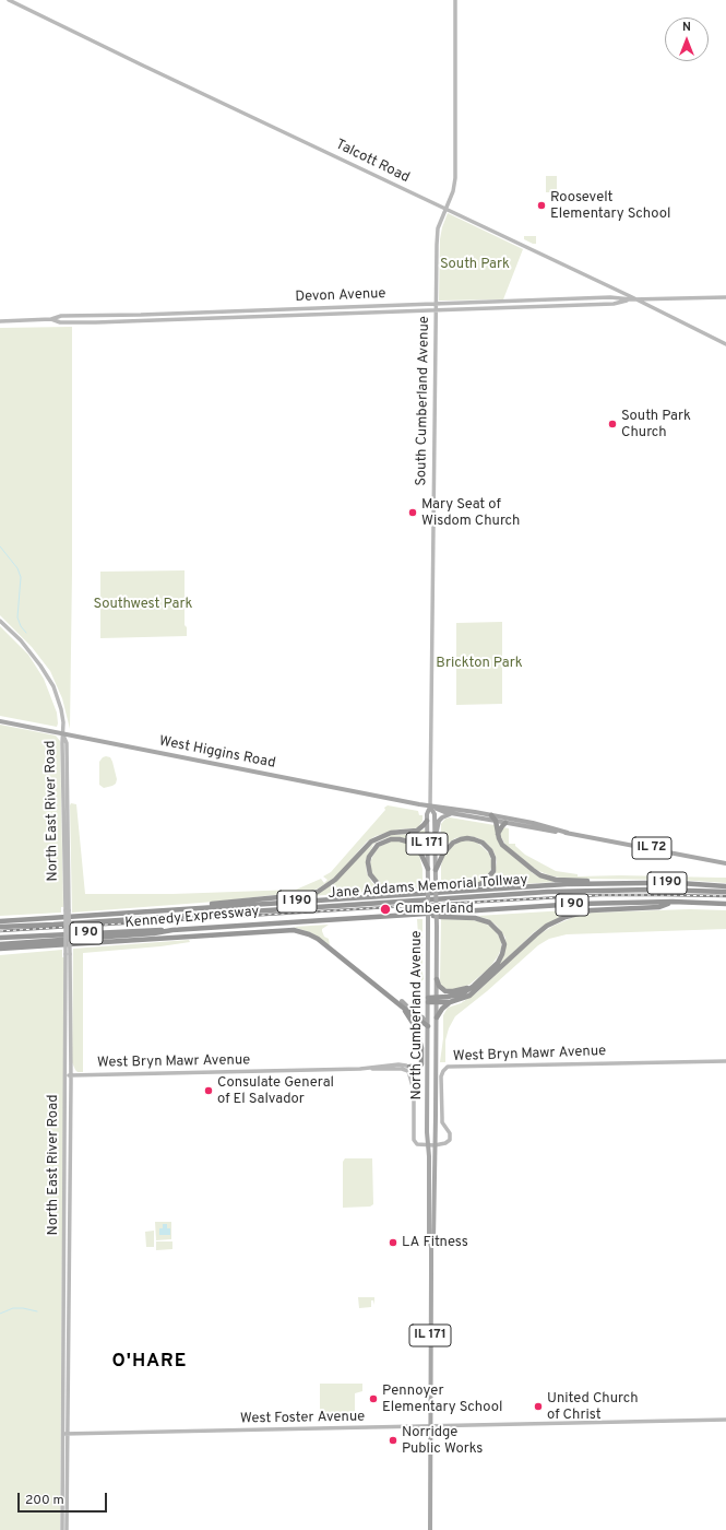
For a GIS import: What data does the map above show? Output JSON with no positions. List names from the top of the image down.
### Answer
{
  "streets": {
    "highway": [
      "I 190",
      "Jane Addams Memorial Tollway",
      "I 90",
      "Kennedy Expressway"
    ],
    "main road": [
      "West Higgins Road",
      "IL 171",
      "IL 72",
      "North Cumberland Avenue"
    ],
    "street": [
      "Talcott Road",
      "Devon Avenue",
      "South Cumberland Avenue",
      "North East River Road",
      "West Bryn Mawr Avenue",
      "West Foster Avenue"
    ]
  },
  "crossings": [
    ["Talcott Road", "Devon Avenue"],
    ["Talcott Road", "South Cumberland Avenue"],
    ["Devon Avenue", "South Cumberland Avenue"],
    ["South Cumberland Avenue", "West Higgins Road"],
    ["South Cumberland Avenue", "North Cumberland Avenue"],
    ["West Higgins Road", "North East River Road"],
    ["West Higgins Road", "North Cumberland Avenue"],
    ["North East River Road", "West Bryn Mawr Avenue"],
    ["North East River Road", "West Foster Avenue"],
    ["I 90", "Kennedy Expressway"],
    ["North Cumberland Avenue", "West Bryn Mawr Avenue"],
    ["North Cumberland Avenue", "West Foster Avenue"]
  ],
  "districts": ["O'HARE"],
  "parks": ["South Park", "Southwest Park", "Brickton Park"],
  "places": [
    "Roosevelt Elementary School",
    "South Park Church",
    "Mary Seat of Wisdom Church",
    "Cumberland",
    "Consulate General of El Salvador",
    "LA Fitness",
    "Pennoyer Elementary School",
    "United Church of Christ",
    "Norridge Public Works"
  ],
  "scale_bar": "200 m",
  "north": "top"
}
